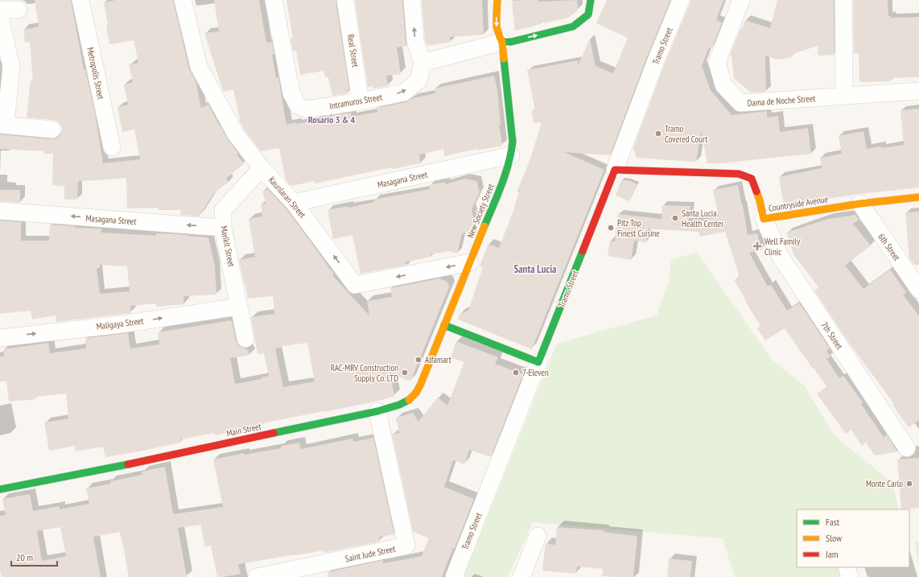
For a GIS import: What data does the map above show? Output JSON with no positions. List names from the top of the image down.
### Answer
{
  "streets": {
    "street": [
      "Tramo Street",
      "Real Street",
      "Metropolis Street",
      "Dama de Noche Street",
      "Intramuros Street",
      "Masagana Street",
      "Kaunlaran Street",
      "Countryside Avenue",
      "New Society Street",
      "Marikit Street",
      "6th Street",
      "Maligaya Street",
      "7th Street",
      "Main Street",
      "Saint Jude Street"
    ]
  },
  "crossings": [
    ["Tramo Street", "Countryside Avenue"],
    ["Real Street", "Intramuros Street"],
    ["Masagana Street", "Kaunlaran Street"],
    ["Masagana Street", "New Society Street"],
    ["Masagana Street", "Marikit Street"],
    ["Kaunlaran Street", "New Society Street"],
    ["Kaunlaran Street", "Marikit Street"],
    ["Countryside Avenue", "6th Street"],
    ["Countryside Avenue", "7th Street"],
    ["New Society Street", "Main Street"],
    ["Marikit Street", "Maligaya Street"],
    ["Main Street", "Saint Jude Street"]
  ],
  "one_way": ["Masagana Street", "Kaunlaran Street", "Maligaya Street"],
  "districts": ["Rosario 3 & 4", "Santa Lucia"],
  "places": {
    "other": [
      "Tramo Covered Court",
      "Santa Lucia Health Center",
      "Pitz Top Finest Cuisine",
      "Alfamart",
      "RAC-MRV Construction Supply Co. LTD",
      "7-Eleven",
      "Monte Carlo"
    ],
    "health": ["Well Family Clinic"]
  },
  "legend": ["Fast", "Slow", "Jam"],
  "scale_bar": "20 m"
}
